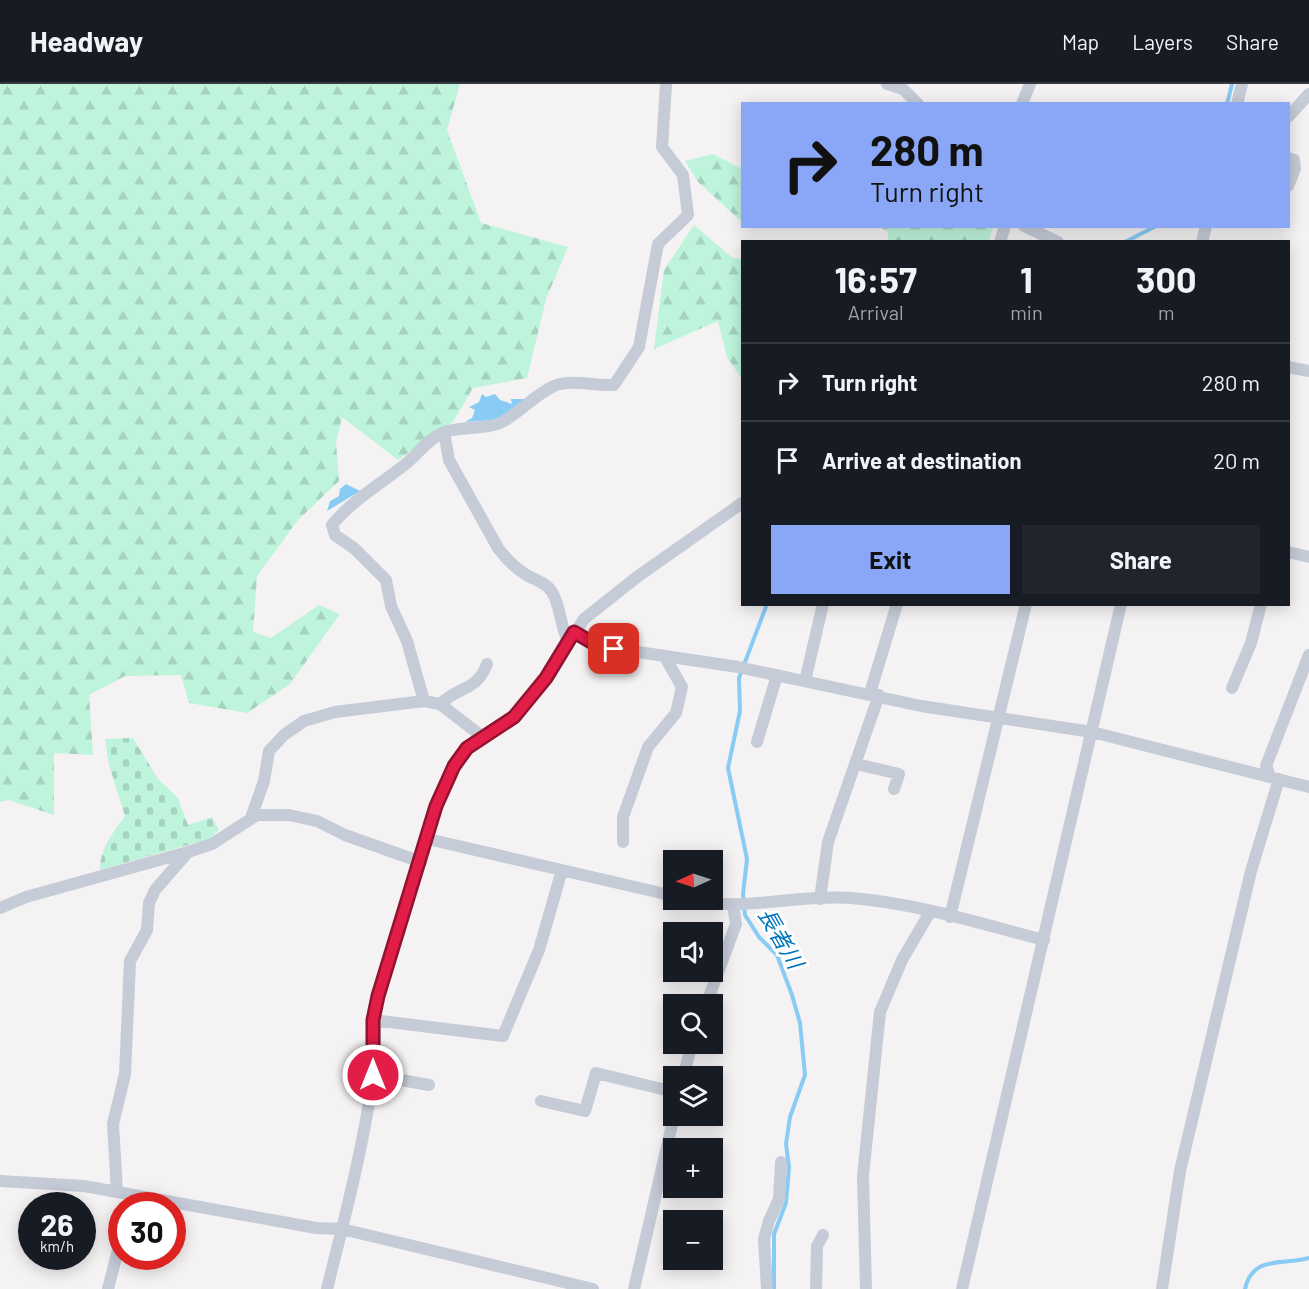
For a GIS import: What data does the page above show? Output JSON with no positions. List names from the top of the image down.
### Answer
{
  "water": ["長者川"],
  "north": "left",
  "page": {
    "header": "Headway",
    "nav": ["Map", "Layers", "Share"],
    "turn": ["280 m", "Turn right"],
    "eta": [
      "16:57",
      "Arrival",
      "1",
      "min",
      "300",
      "m"
    ],
    "list": [
      {
        "name": "Turn right",
        "value": "280 m"
      },
      {
        "name": "Arrive at destination",
        "value": "20 m"
      }
    ],
    "buttons": ["Exit", "Share"],
    "map_buttons": ["+", "−"],
    "speed": "26 km/h",
    "limit": "30"
  }
}
